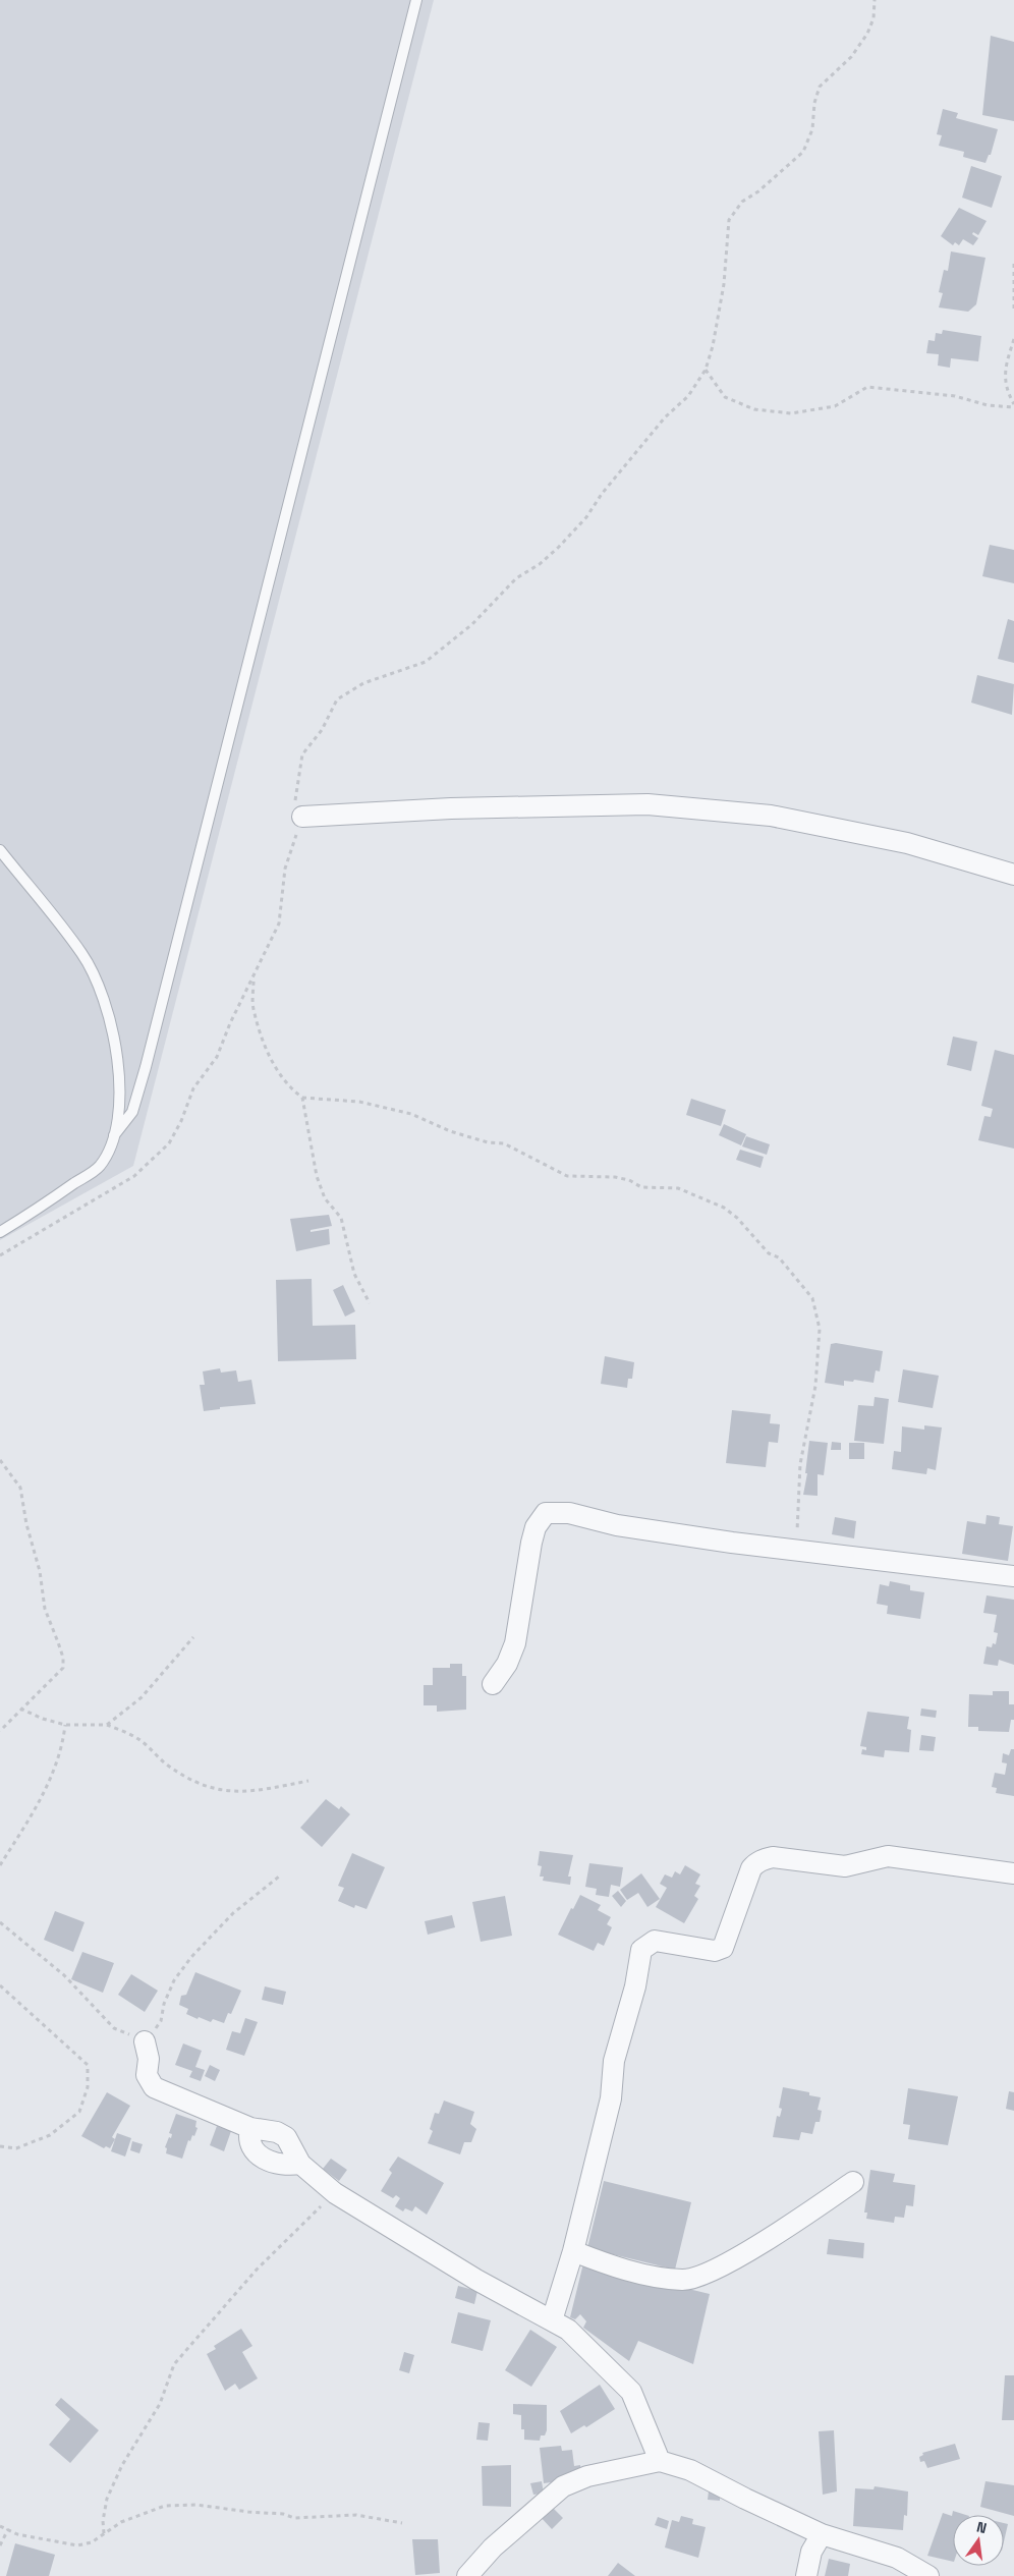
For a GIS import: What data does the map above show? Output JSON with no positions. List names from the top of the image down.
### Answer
{
  "north": "top"
}
